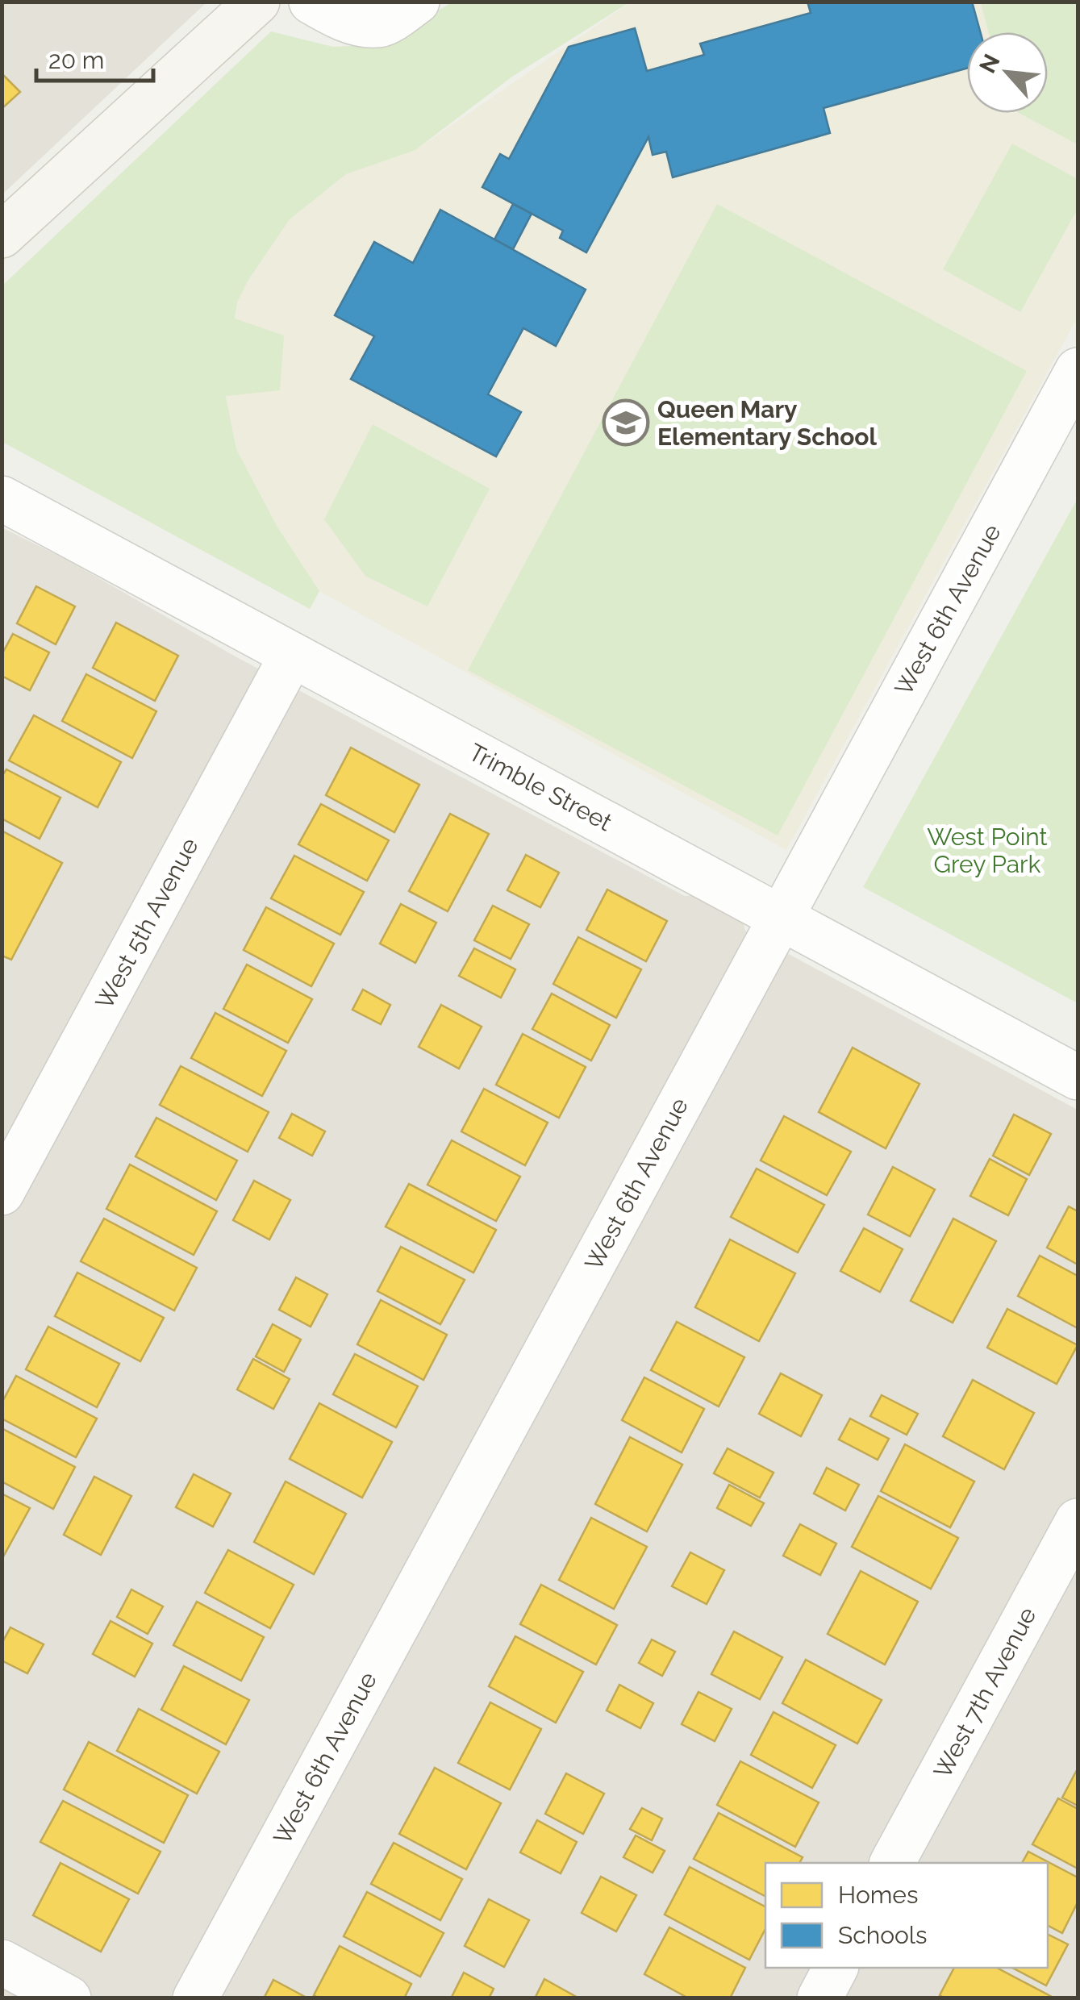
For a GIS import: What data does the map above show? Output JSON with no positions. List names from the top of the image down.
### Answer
{
  "streets": {
    "street": [
      "West 6th Avenue",
      "Trimble Street",
      "West 5th Avenue",
      "West 7th Avenue"
    ]
  },
  "crossings": [
    ["West 6th Avenue", "Trimble Street"],
    ["Trimble Street", "West 5th Avenue"]
  ],
  "parks": ["West Point Grey Park"],
  "places": {
    "school or university": ["Queen Mary Elementary School"]
  },
  "legend": ["Homes", "Schools"],
  "scale_bar": "20 m",
  "north": "top left"
}
